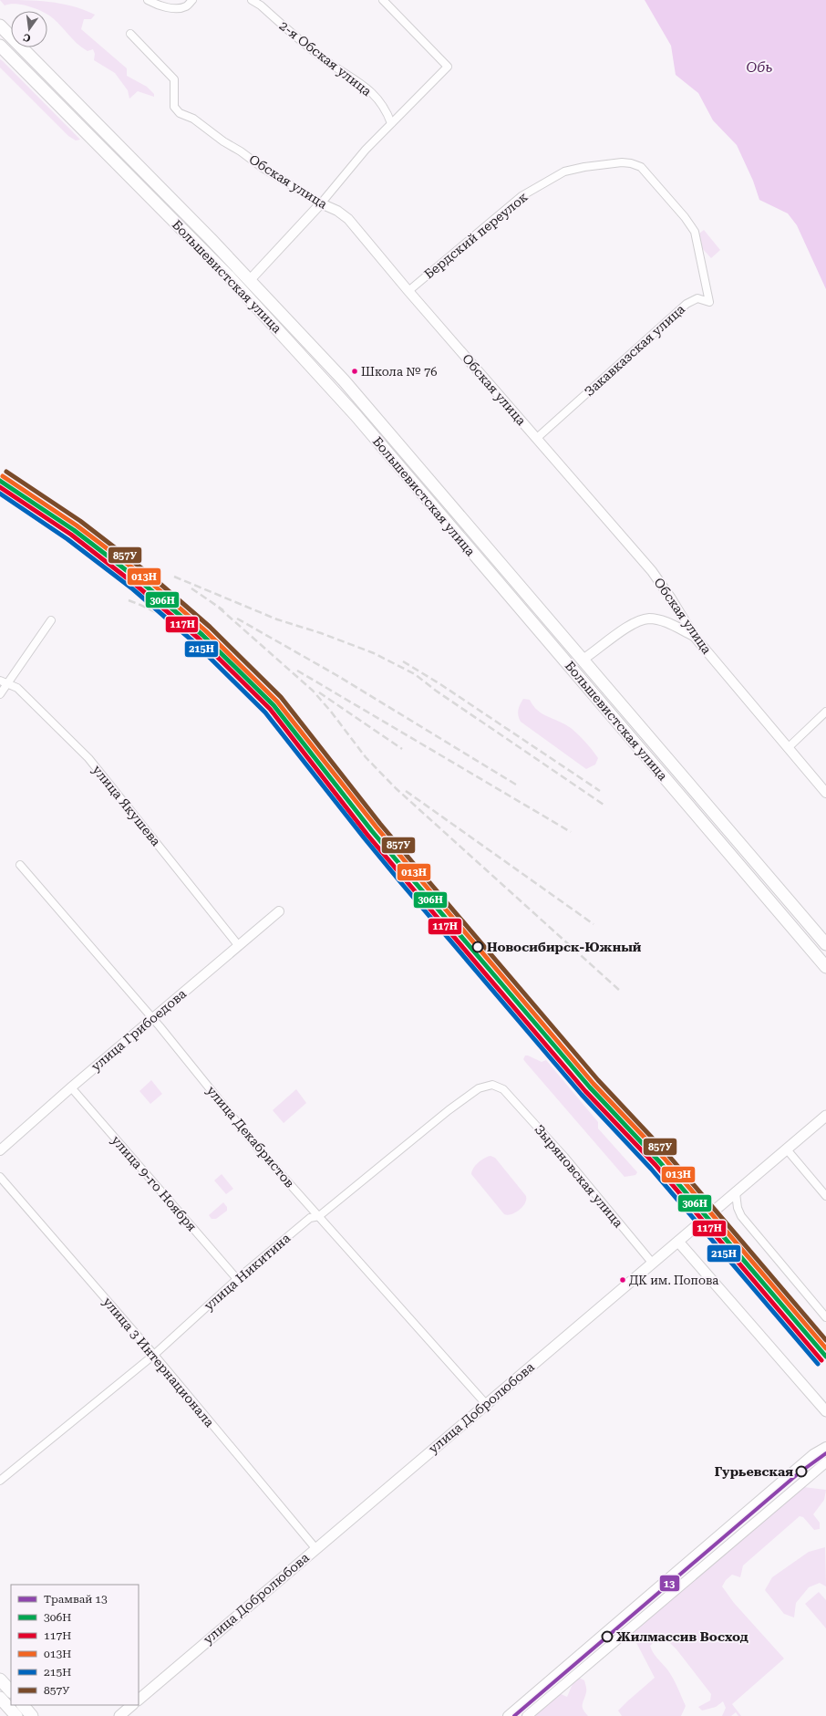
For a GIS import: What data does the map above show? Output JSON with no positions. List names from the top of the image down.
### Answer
{
  "streets": {
    "main road": ["Большевистская улица", "улица Добролюбова"],
    "street": [
      "2-я Обская улица",
      "Обская улица",
      "Бердский переулок",
      "Закавказская улица",
      "улица Якушева",
      "улица Грибоедова",
      "улица Декабристов",
      "Зыряновская улица",
      "улица 9-го Ноября",
      "улица Никитина",
      "улица 3 Интернационала"
    ]
  },
  "crossings": [
    ["Обская улица", "Бердский переулок"],
    ["Обская улица", "Закавказская улица"],
    ["Бердский переулок", "Закавказская улица"],
    ["улица Якушева", "улица Грибоедова"],
    ["улица Грибоедова", "улица Декабристов"],
    ["улица Грибоедова", "улица 9-го Ноября"],
    ["улица Декабристов", "улица Никитина"],
    ["улица Декабристов", "улица Добролюбова"],
    ["Зыряновская улица", "улица Никитина"],
    ["Зыряновская улица", "улица Добролюбова"],
    ["улица 9-го Ноября", "улица Никитина"],
    ["улица Никитина", "улица 3 Интернационала"],
    ["улица 3 Интернационала", "улица Добролюбова"]
  ],
  "water": ["Обь"],
  "places": [
    "Школа № 76",
    "Новосибирск-Южный",
    "ДК им. Попова",
    "Гурьевская",
    "Жилмассив Восход"
  ],
  "lines": [
    "transit line 857У",
    "transit line 013Н",
    "transit line 306Н",
    "transit line 117Н",
    "transit line 215Н",
    "tram line 13"
  ],
  "legend": [
    "Трамвай 13",
    "306Н",
    "117Н",
    "013Н",
    "215Н",
    "857У"
  ],
  "north": "bottom"
}
